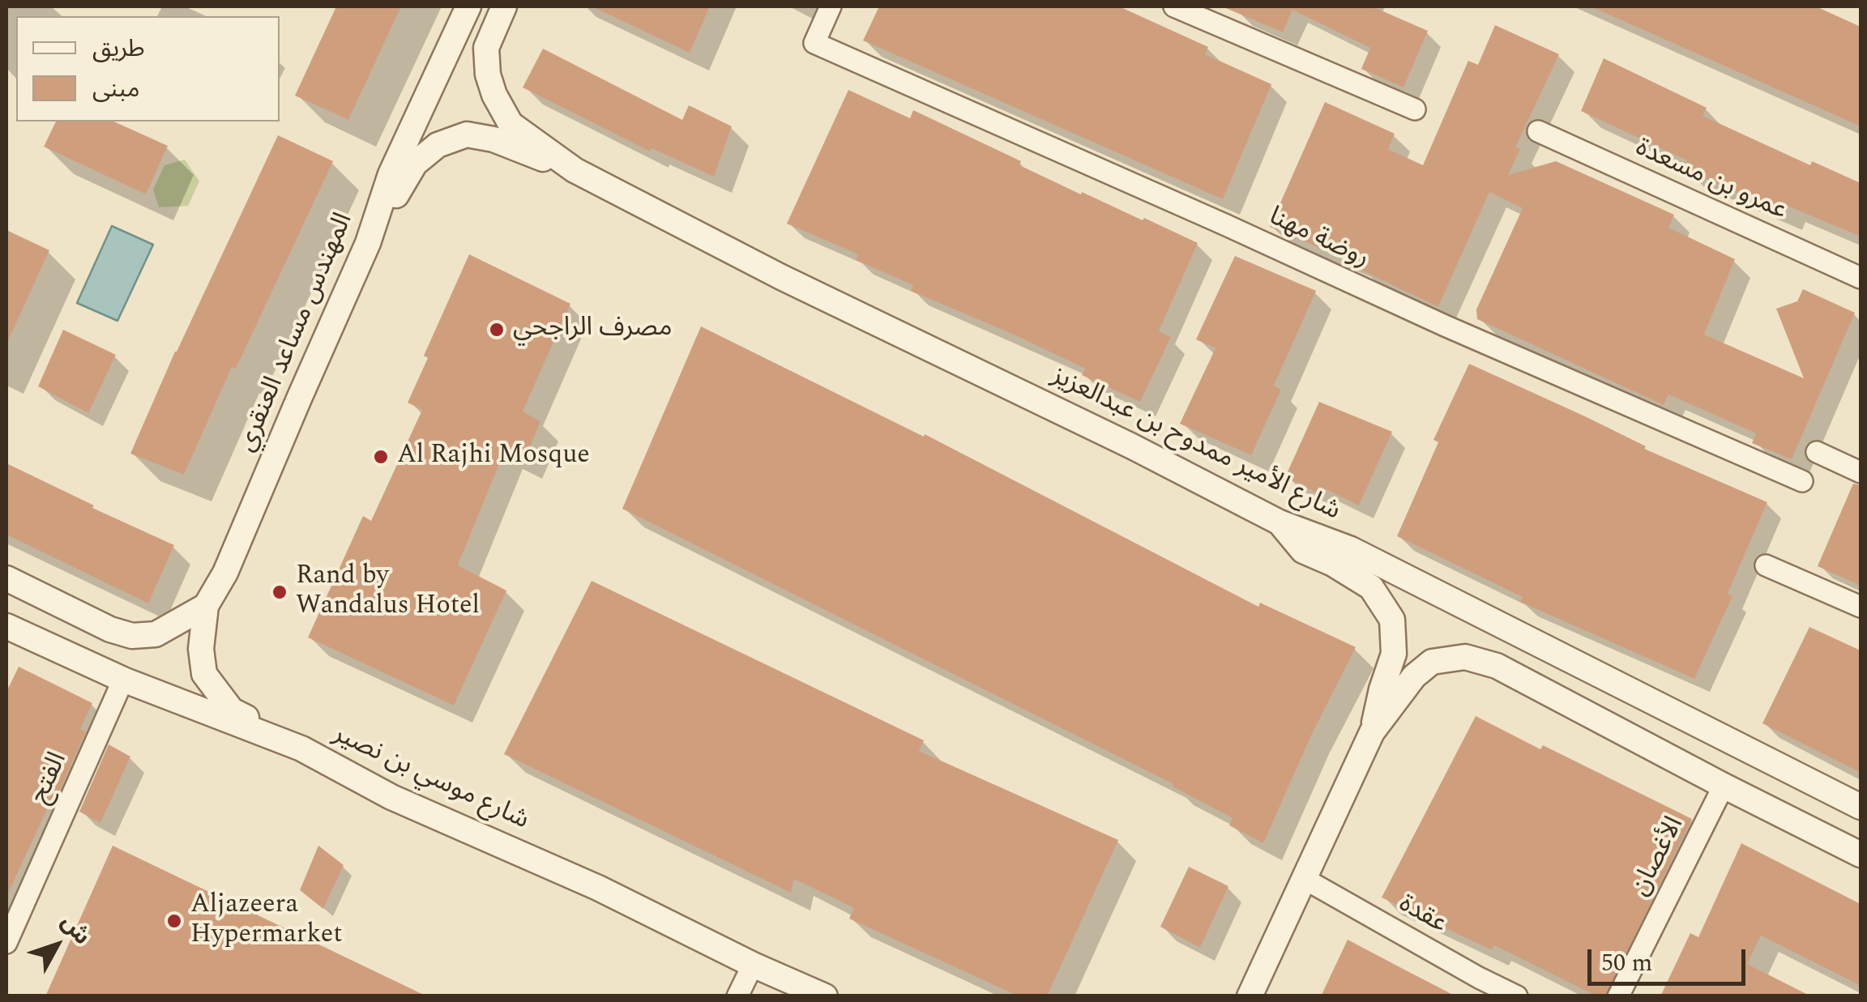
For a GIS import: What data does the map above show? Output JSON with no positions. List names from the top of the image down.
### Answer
{
  "streets": {
    "street": [
      "عمرو بن مسعدة",
      "روضة مهنا",
      "المهندس مساعد العنقري",
      "شارع الأمير ممدوح بن عبدالعزيز",
      "الفتح",
      "شارع موسي بن نصير",
      "الأغصان",
      "عقدة"
    ]
  },
  "crossings": [
    ["الفتح", "شارع موسي بن نصير"]
  ],
  "places": [
    "مصرف الراجحي",
    "Al Rajhi Mosque",
    "Rand by Wandalus Hotel",
    "Aljazeera Hypermarket"
  ],
  "legend": ["طريق", "مبنى"],
  "scale_bar": "50 m",
  "north": "top right"
}
